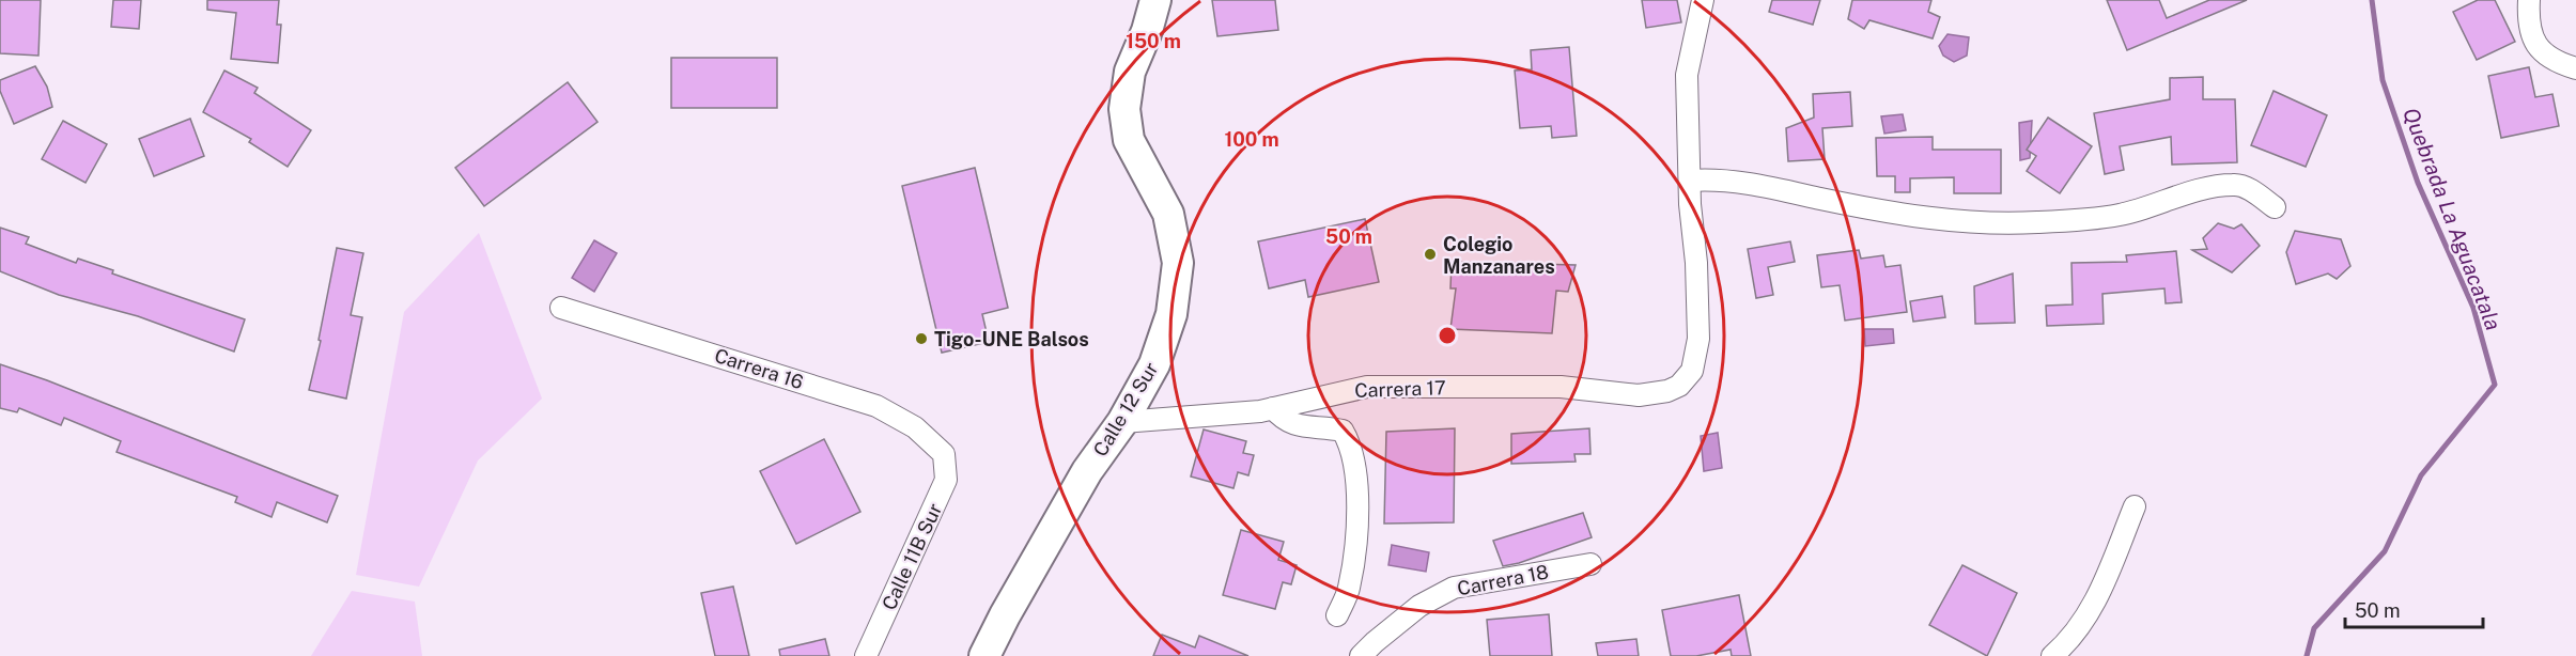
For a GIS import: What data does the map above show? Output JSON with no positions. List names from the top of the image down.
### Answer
{
  "streets": {
    "main road": ["Calle 12 Sur"],
    "street": [
      "Carrera 16",
      "Carrera 17",
      "Calle 11B Sur",
      "Carrera 18"
    ]
  },
  "crossings": [
    ["Carrera 16", "Calle 11B Sur"],
    ["Carrera 17", "Calle 12 Sur"]
  ],
  "water": ["Quebrada La Aguacatala"],
  "places": ["Colegio Manzanares", "Tigo-UNE Balsos"],
  "scale_bar": "50 m",
  "rings": ["150 m", "100 m", "50 m"]
}
